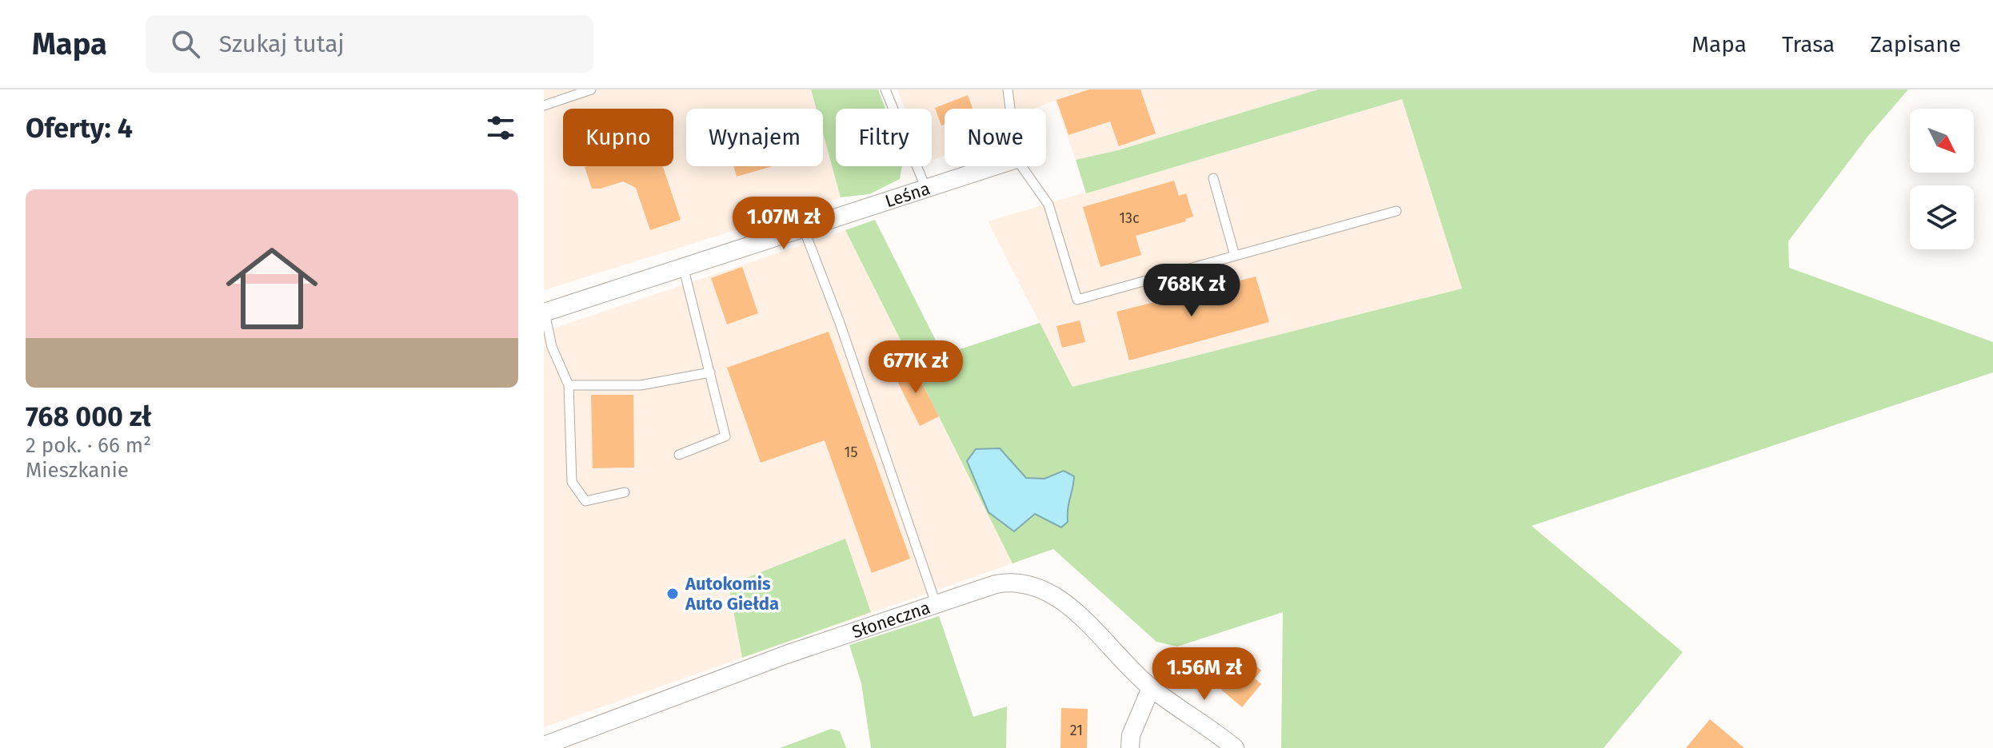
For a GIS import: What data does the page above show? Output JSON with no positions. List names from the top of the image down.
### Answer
{
  "streets": {
    "street": ["Leśna", "Słoneczna"]
  },
  "places": ["Autokomis Auto Giełda"],
  "house_numbers": ["13c", "15", "21"],
  "north": "bottom right",
  "page": {
    "header": "Mapa",
    "search": "Szukaj tutaj",
    "nav": ["Mapa", "Trasa", "Zapisane"],
    "heading": "Oferty: 4",
    "chip": [
      "Kupno",
      "Wynajem",
      "Filtry",
      "Nowe"
    ],
    "list": [
      {
        "name": "768 000 zł",
        "note": "2 pok. · 66 m² · Mieszkanie"
      }
    ],
    "price": [
      "1.07M zł",
      "768K zł",
      "677K zł",
      "1.56M zł"
    ]
  }
}
